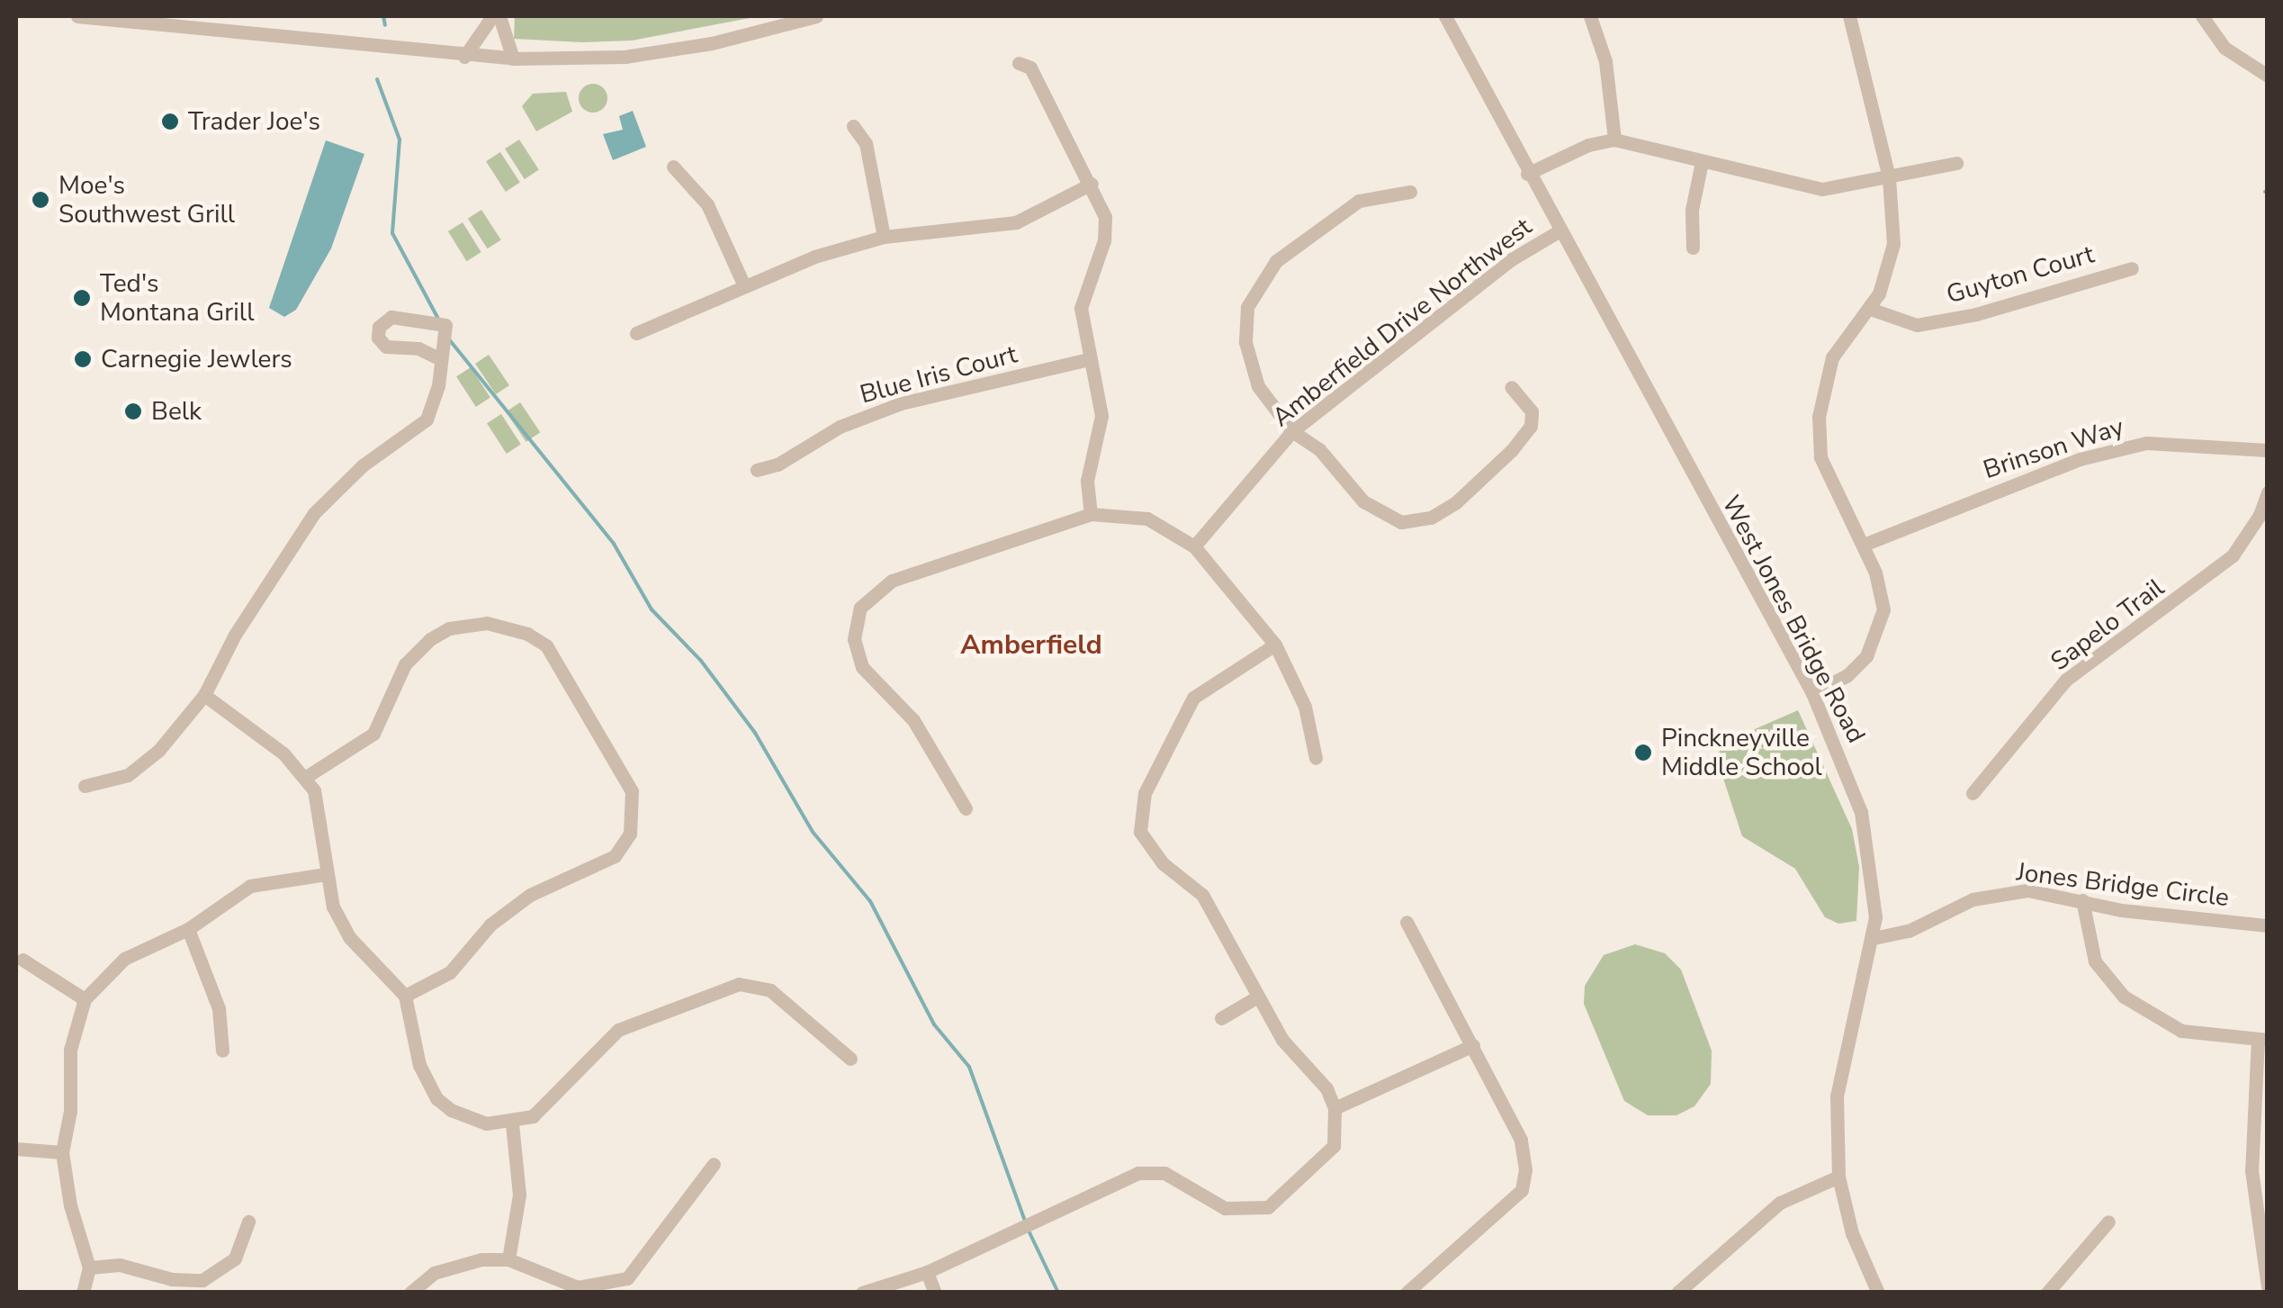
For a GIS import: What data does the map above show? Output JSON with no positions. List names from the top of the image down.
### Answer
{
  "streets": {
    "street": [
      "Guyton Court",
      "Amberfield Drive Northwest",
      "Blue Iris Court",
      "Brinson Way",
      "West Jones Bridge Road",
      "Sapelo Trail",
      "Jones Bridge Circle"
    ]
  },
  "crossings": [
    ["Amberfield Drive Northwest", "West Jones Bridge Road"],
    ["West Jones Bridge Road", "Jones Bridge Circle"]
  ],
  "districts": ["Amberfield"],
  "places": [
    "Trader Joe's",
    "Moe's Southwest Grill",
    "Ted's Montana Grill",
    "Carnegie Jewlers",
    "Belk",
    "Pinckneyville Middle School"
  ]
}
